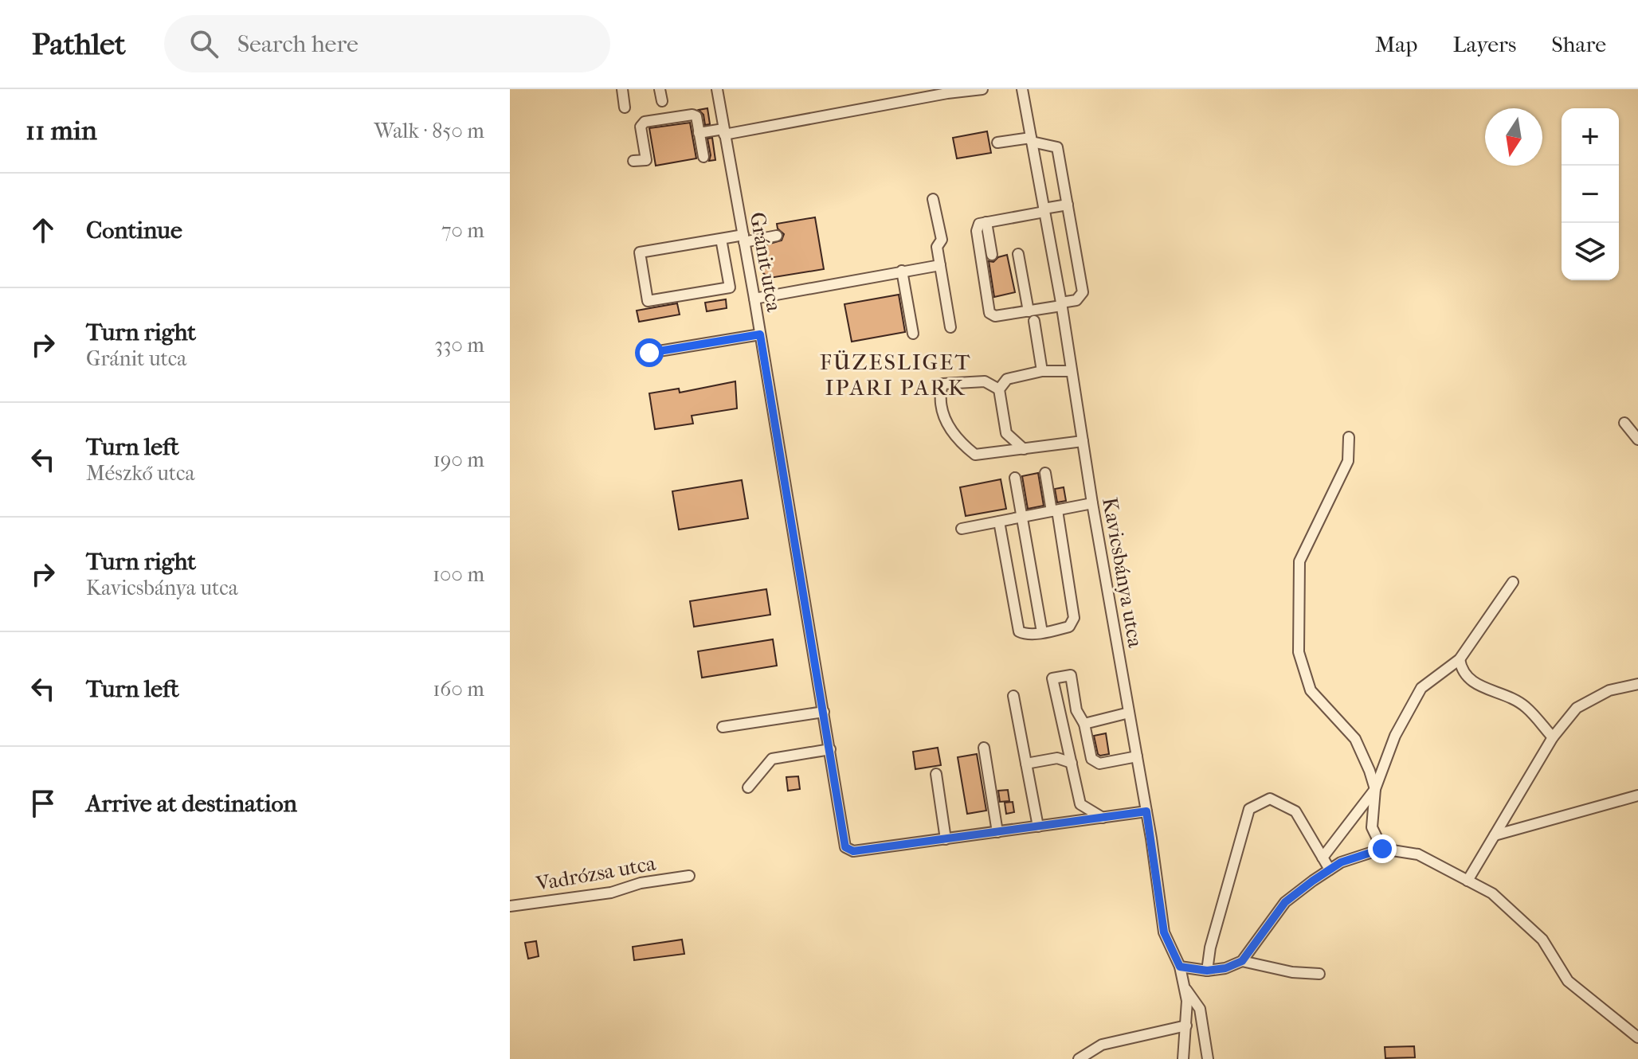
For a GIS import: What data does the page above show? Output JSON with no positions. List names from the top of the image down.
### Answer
{
  "streets": {
    "street": ["Gránit utca", "Kavicsbánya utca", "Vadrózsa utca"]
  },
  "districts": ["FÜZESLIGET IPARI PARK"],
  "north": "bottom",
  "page": {
    "header": "Pathlet",
    "search": "Search here",
    "nav": ["Map", "Layers", "Share"],
    "heading": ["11 min", "Walk · 850 m"],
    "map_buttons": ["+", "−"],
    "list": [
      ["Continue", "70 m"],
      ["Turn right", "Gránit utca", "330 m"],
      ["Turn left", "Mészkő utca", "190 m"],
      ["Turn right", "Kavicsbánya utca", "100 m"],
      ["Turn left", "160 m"],
      "Arrive at destination"
    ]
  }
}
